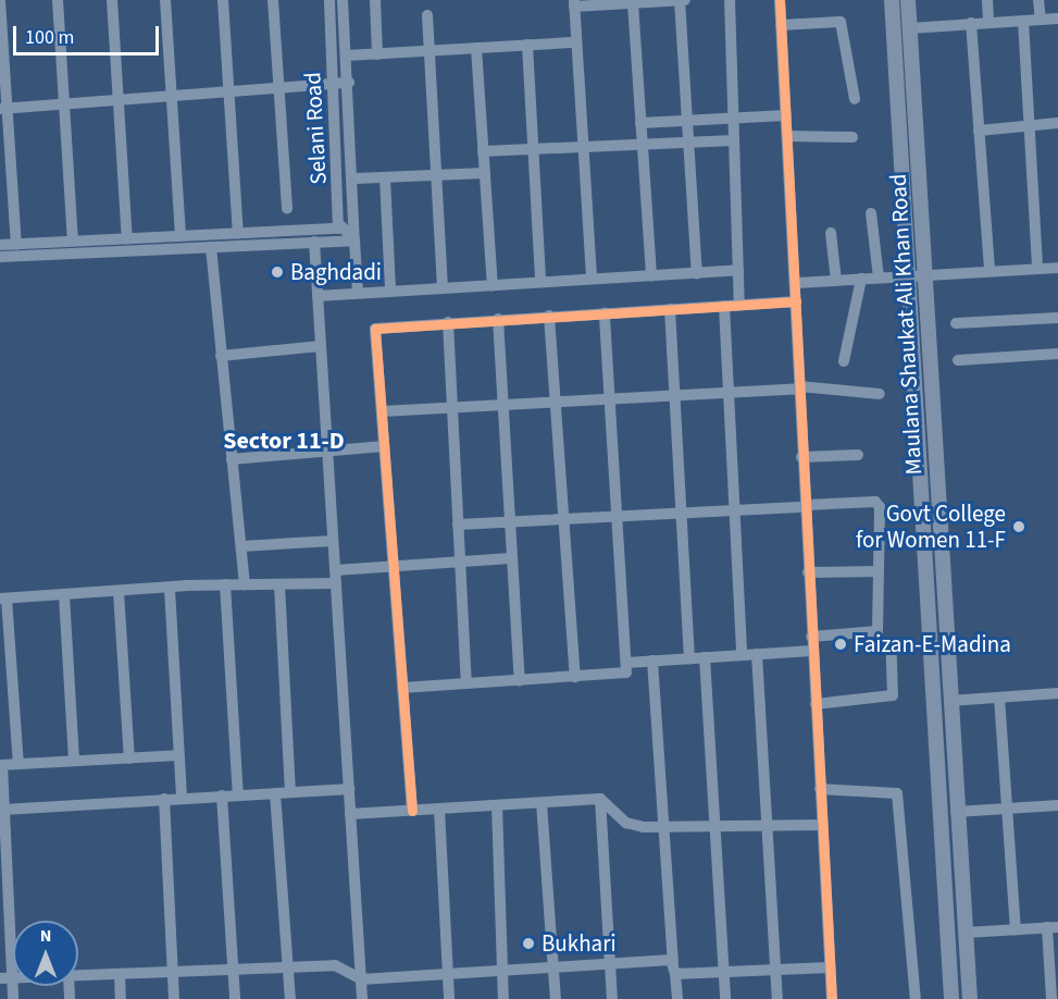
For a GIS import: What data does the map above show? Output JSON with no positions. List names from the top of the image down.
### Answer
{
  "streets": {
    "main road": ["Maulana Shaukat Ali Khan Road"],
    "street": ["Selani Road"]
  },
  "districts": ["Sector 11-D"],
  "places": [
    "Baghdadi",
    "Govt College for Women 11-F",
    "Faizan-E-Madina",
    "Bukhari"
  ],
  "scale_bar": "100 m",
  "north": "top"
}
